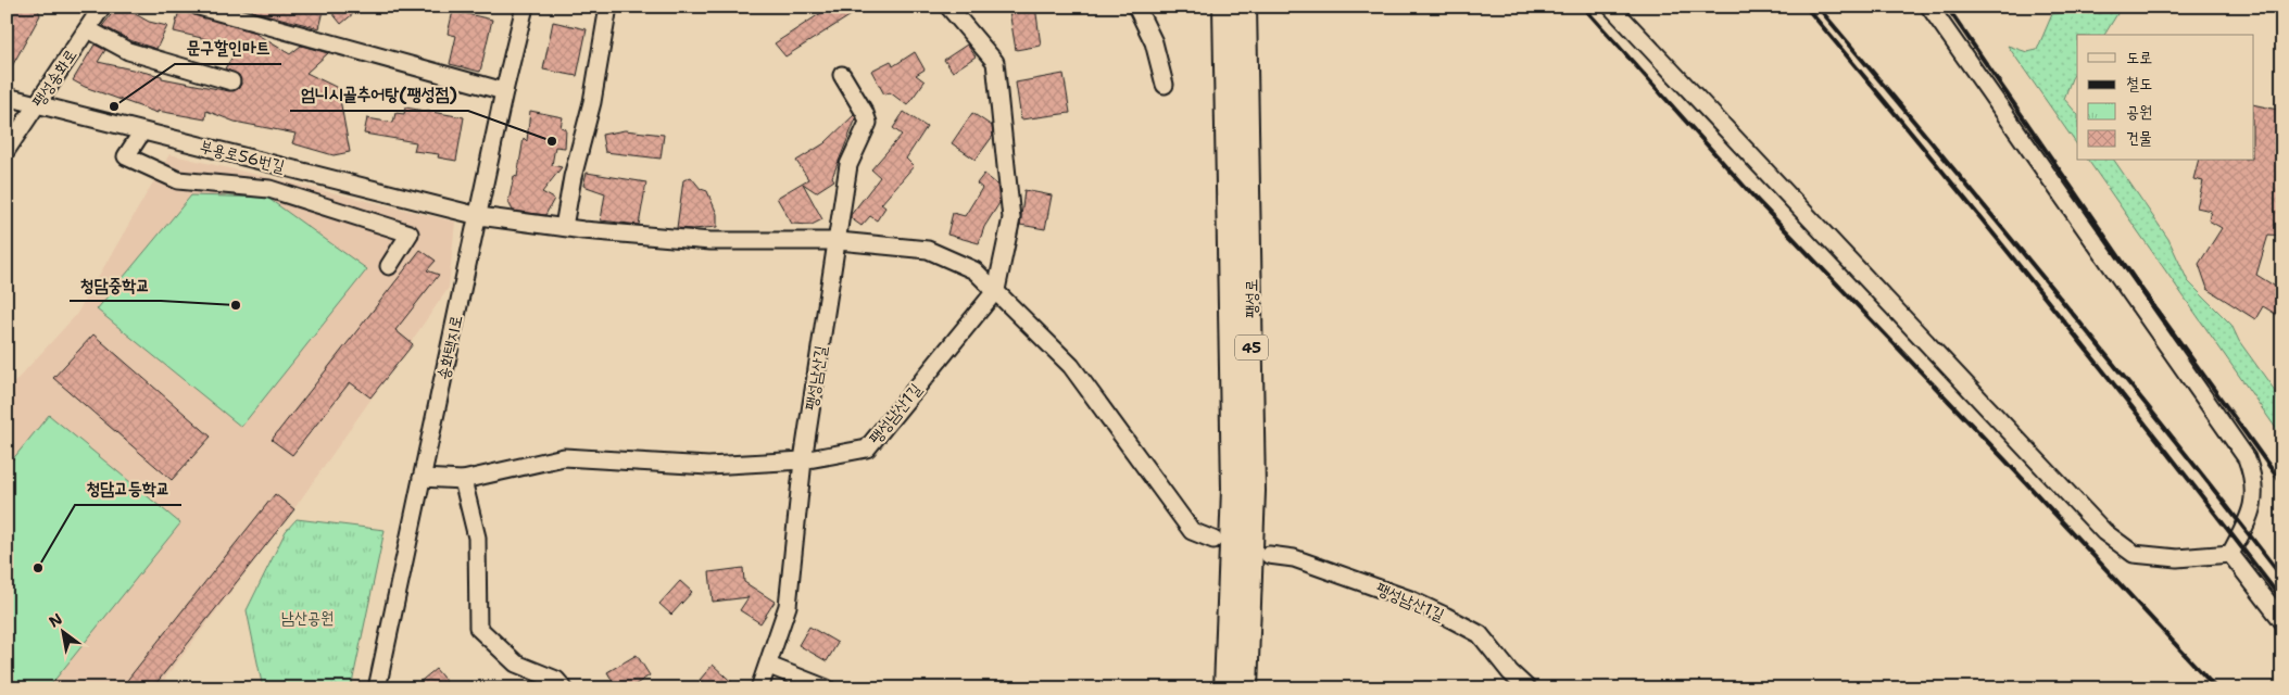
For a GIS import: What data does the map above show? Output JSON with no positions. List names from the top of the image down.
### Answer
{
  "streets": {
    "main road": ["팽성로", "45"],
    "street": [
      "팽성송화로",
      "부용로56번길",
      "송화택지로",
      "팽성남산길",
      "팽성남산1길"
    ]
  },
  "crossings": [
    ["팽성송화로", "부용로56번길"],
    ["부용로56번길", "송화택지로"],
    ["부용로56번길", "팽성남산길"],
    ["부용로56번길", "팽성남산1길"],
    ["송화택지로", "팽성남산1길"],
    ["팽성남산길", "팽성남산1길"]
  ],
  "parks": ["남산공원"],
  "places": [
    "문구할인마트",
    "엄니시골추어탕(팽성점)",
    "청담중학교",
    "청담고등학교"
  ],
  "legend": [
    "도로",
    "철도",
    "공원",
    "건물"
  ],
  "north": "top left"
}
